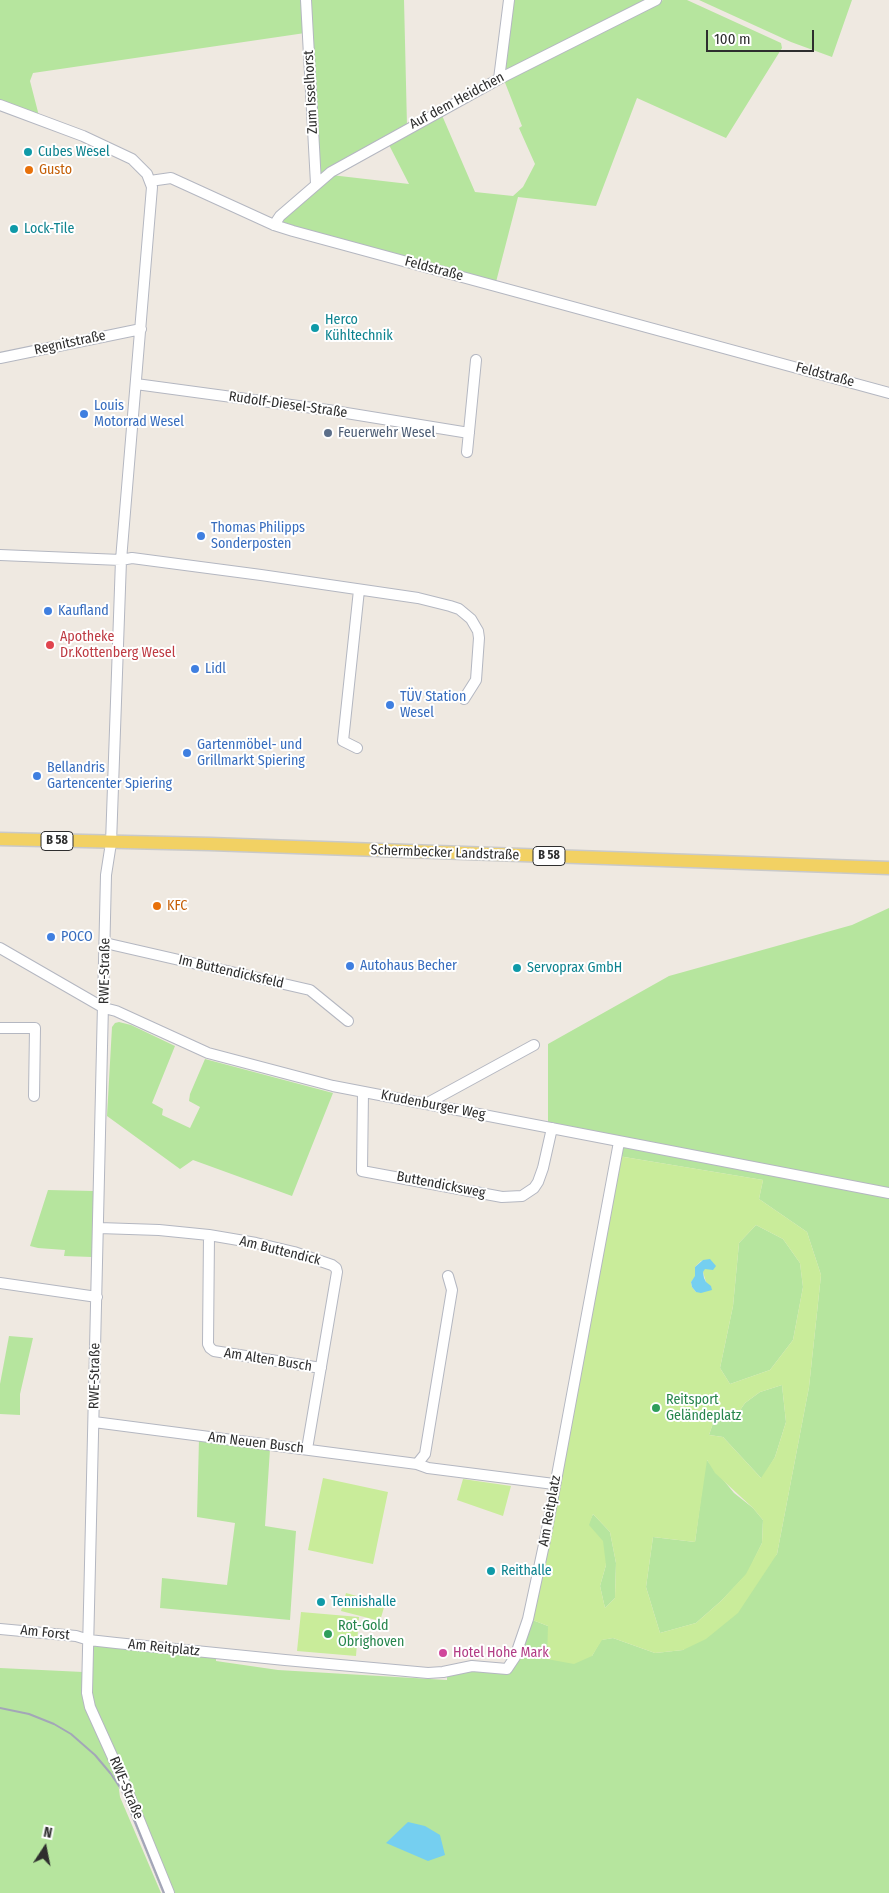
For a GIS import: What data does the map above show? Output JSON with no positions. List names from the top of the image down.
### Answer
{
  "streets": {
    "main road": ["B 58", "Schermbecker Landstraße"],
    "street": [
      "Zum Isselhorst",
      "Auf dem Heidchen",
      "Feldstraße",
      "Regnitstraße",
      "Rudolf-Diesel-Straße",
      "RWE-Straße",
      "Im Buttendicksfeld",
      "Krudenburger Weg",
      "Buttendicksweg",
      "Am Buttendick",
      "Am Alten Busch",
      "Am Neuen Busch",
      "Am Reitplatz",
      "Am Forst"
    ]
  },
  "crossings": [
    ["Zum Isselhorst", "Auf dem Heidchen"],
    ["Auf dem Heidchen", "Feldstraße"],
    ["Schermbecker Landstraße", "RWE-Straße"],
    ["RWE-Straße", "Im Buttendicksfeld"],
    ["RWE-Straße", "Krudenburger Weg"],
    ["RWE-Straße", "Am Buttendick"],
    ["RWE-Straße", "Am Neuen Busch"],
    ["RWE-Straße", "Am Reitplatz"],
    ["RWE-Straße", "Am Forst"],
    ["Krudenburger Weg", "Buttendicksweg"],
    ["Krudenburger Weg", "Am Reitplatz"],
    ["Am Buttendick", "Am Alten Busch"],
    ["Am Buttendick", "Am Neuen Busch"],
    ["Am Neuen Busch", "Am Reitplatz"],
    ["Am Reitplatz", "Am Forst"]
  ],
  "places": [
    "Cubes Wesel",
    "Gusto",
    "Lock-Tile",
    "Herco Kühltechnik",
    "Louis Motorrad Wesel",
    "Feuerwehr Wesel",
    "Thomas Philipps Sonderposten",
    "Kaufland",
    "Apotheke Dr.Kottenberg Wesel",
    "Lidl",
    "TÜV Station Wesel",
    "Gartenmöbel- und Grillmarkt Spiering",
    "Bellandris Gartencenter Spiering",
    "KFC",
    "POCO",
    "Autohaus Becher",
    "Servoprax GmbH",
    "Reitsport Geländeplatz",
    "Reithalle",
    "Tennishalle",
    "Rot-Gold Obrighoven",
    "Hotel Hohe Mark"
  ],
  "scale_bar": "100 m",
  "north": "top"
}
